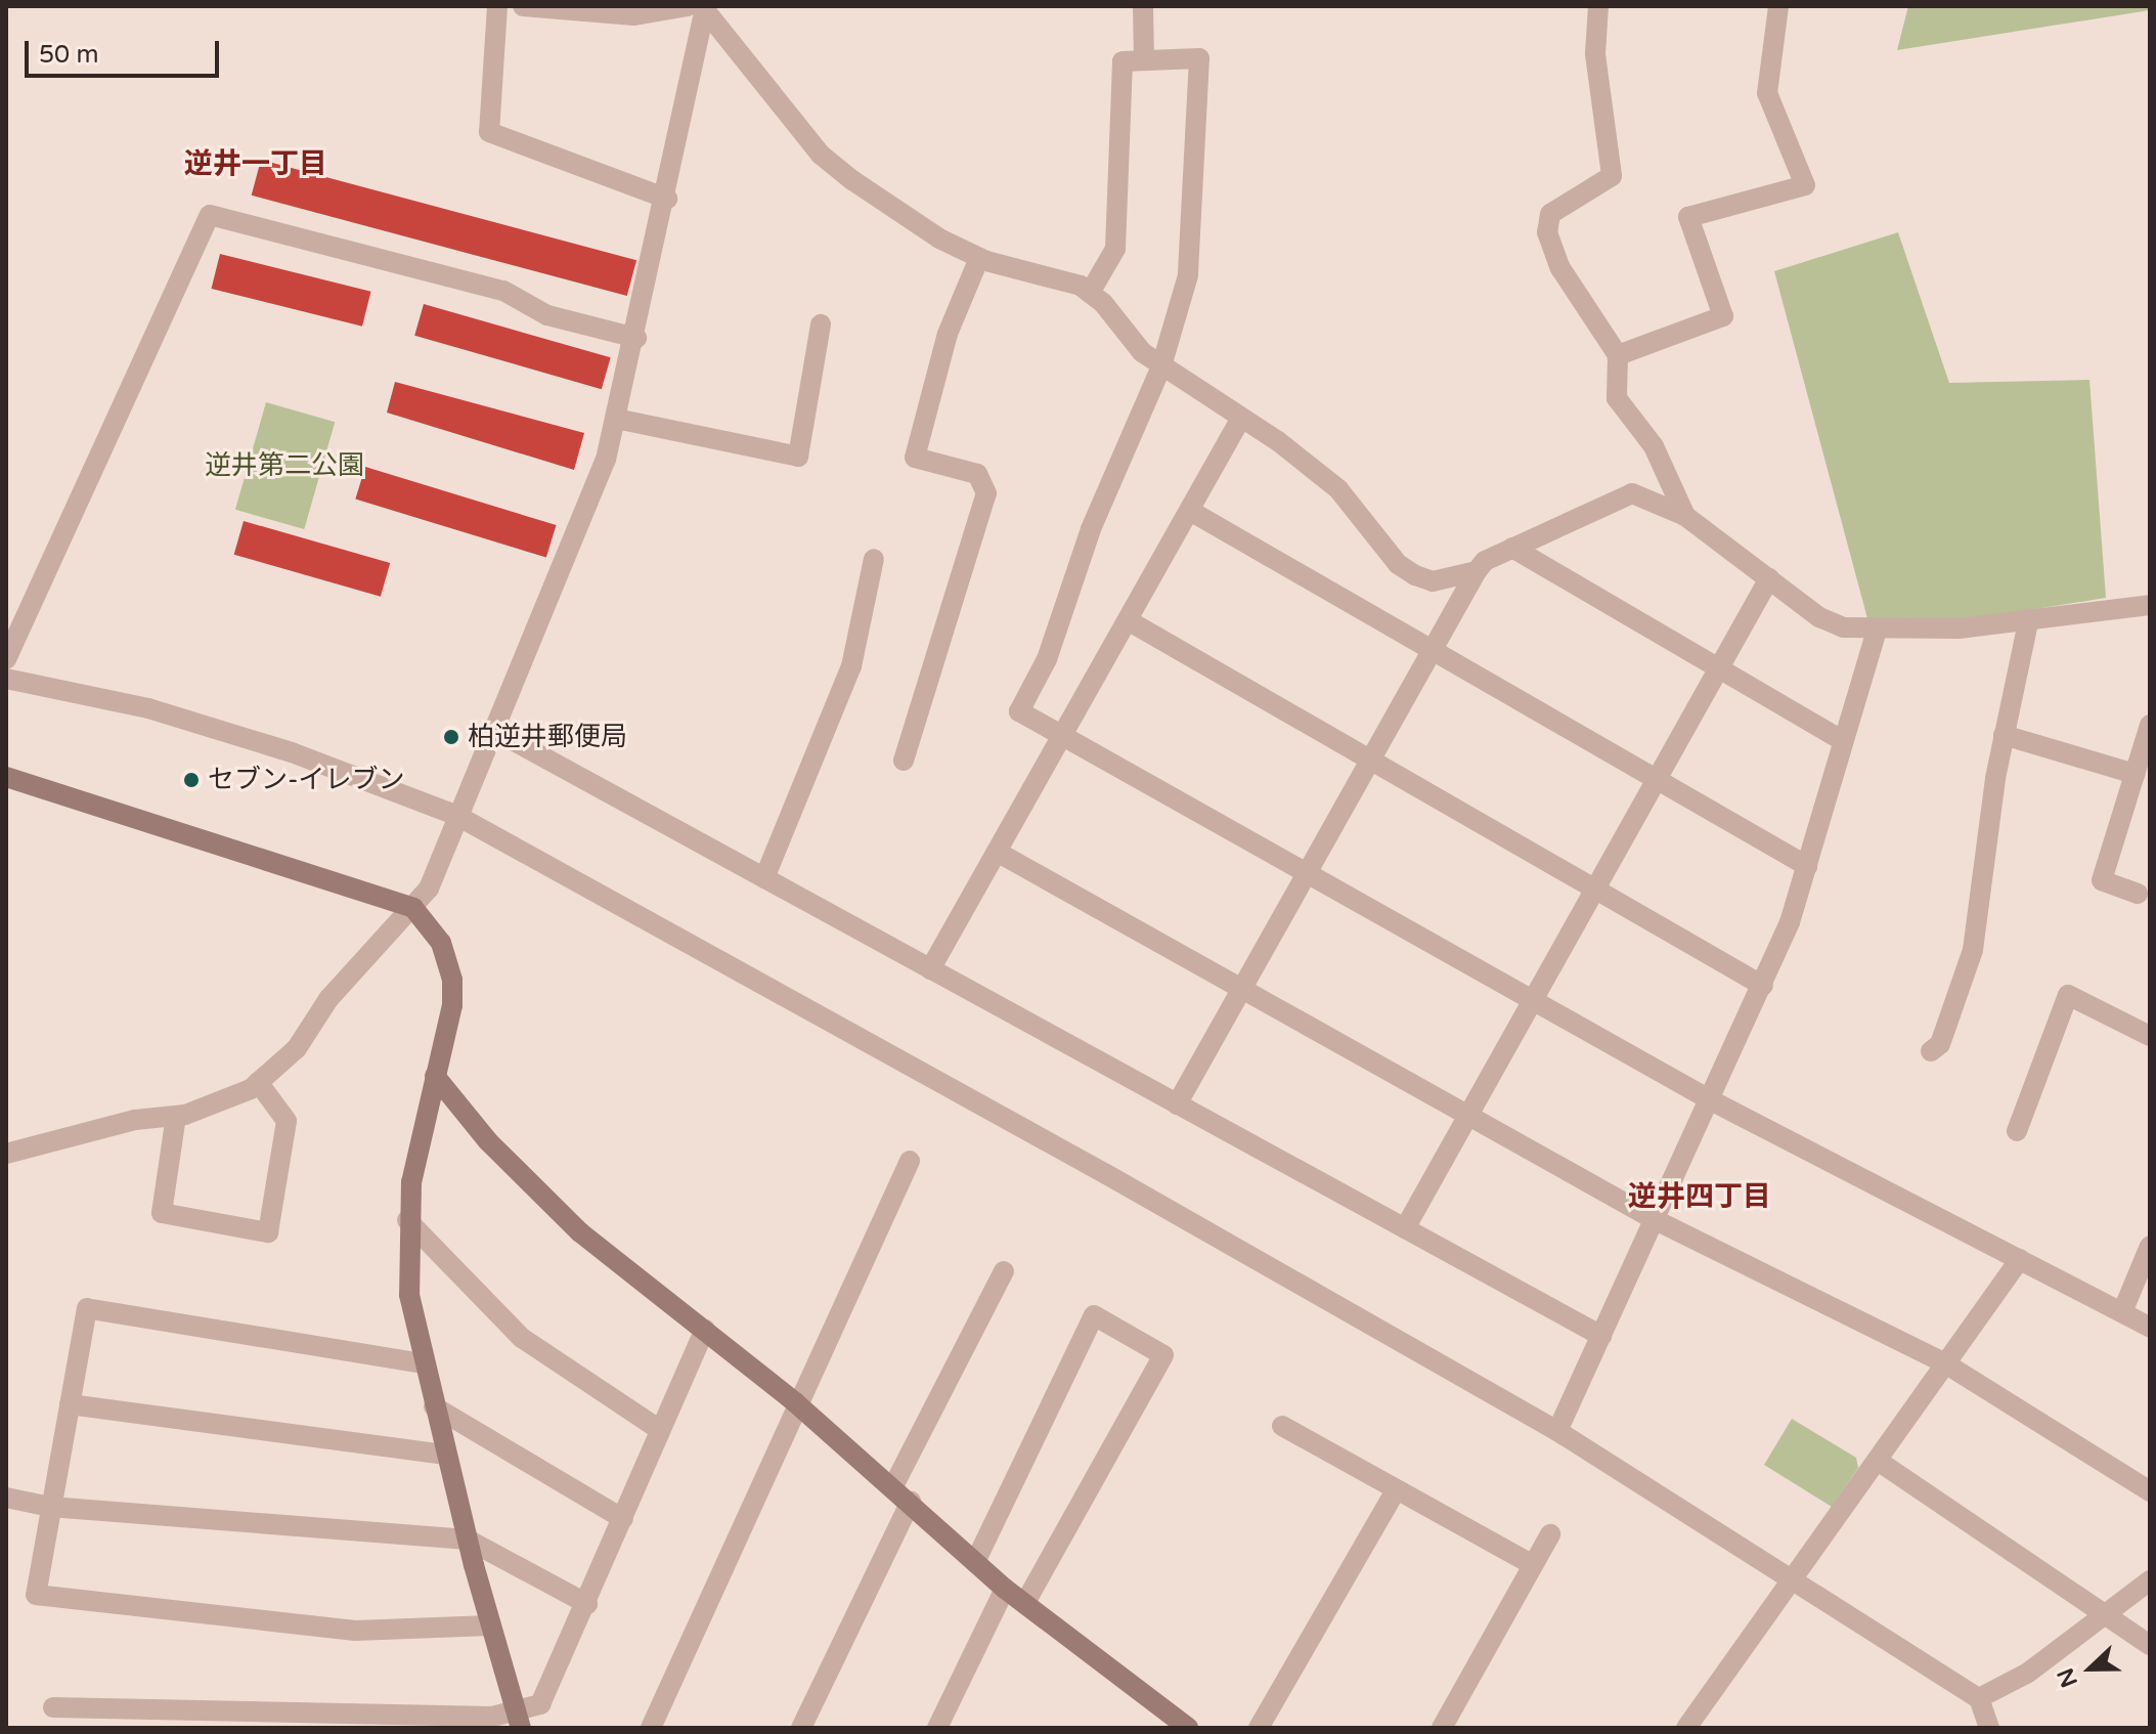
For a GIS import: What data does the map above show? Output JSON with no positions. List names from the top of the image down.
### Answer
{
  "districts": ["逆井一丁目", "逆井四丁目"],
  "parks": ["逆井第二公園"],
  "places": ["柏逆井郵便局", "セブン-イレブン"],
  "scale_bar": "50 m",
  "north": "left"
}
